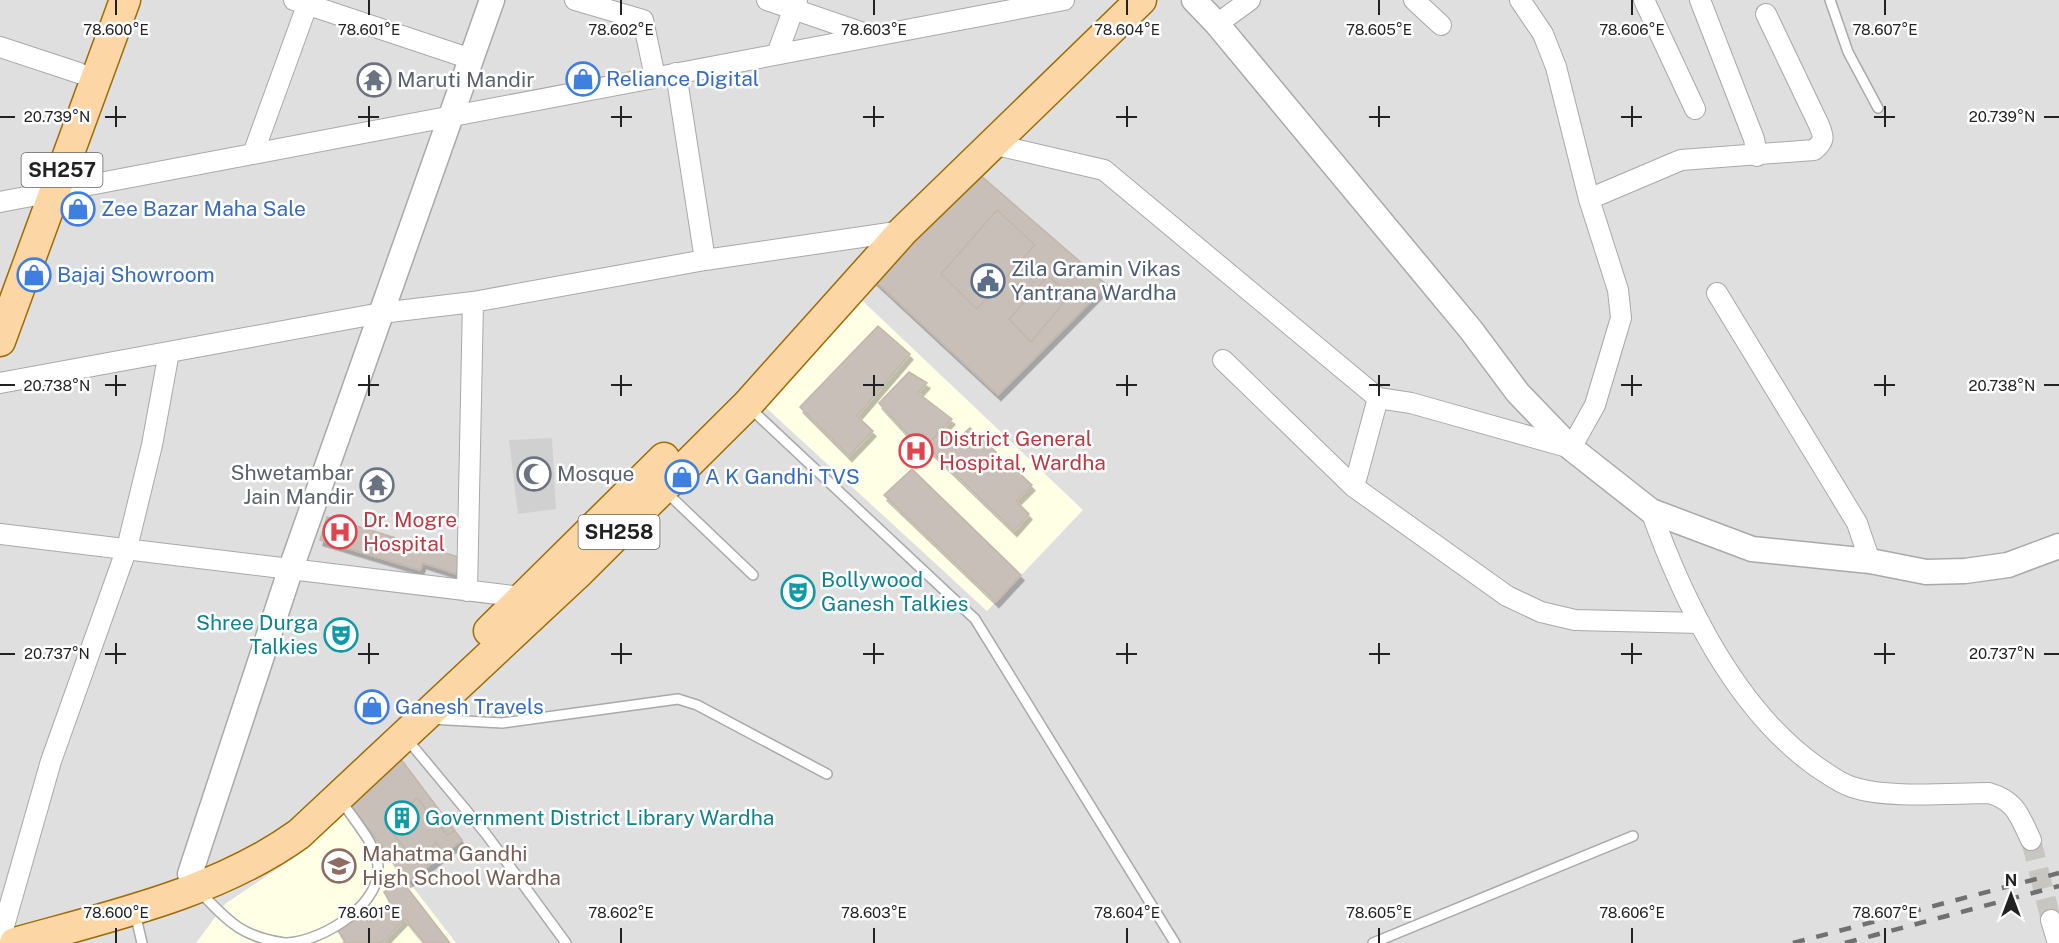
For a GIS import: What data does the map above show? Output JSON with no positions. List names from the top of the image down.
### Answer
{
  "streets": {
    "main road": ["SH257", "SH258"]
  },
  "places": {
    "shop": [
      "Reliance Digital",
      "Zee Bazar Maha Sale",
      "Bajaj Showroom",
      "A K Gandhi TVS",
      "Ganesh Travels"
    ],
    "temple": ["Maruti Mandir", "Shwetambar Jain Mandir"],
    "public building": ["Zila Gramin Vikas Yantrana Wardha"],
    "hospital": ["District General Hospital, Wardha", "Dr. Mogre Hospital"],
    "mosque": ["Mosque"],
    "theatre": ["Bollywood Ganesh Talkies", "Shree Durga Talkies"],
    "building": ["Government District Library Wardha"],
    "school or university": ["Mahatma Gandhi High School Wardha"]
  },
  "north": "top",
  "coordinates": [
    "78.600°E",
    "78.601°E",
    "78.602°E",
    "78.603°E",
    "78.604°E",
    "78.605°E",
    "78.606°E",
    "78.607°E",
    "20.739°N",
    "20.738°N",
    "20.737°N"
  ]
}
